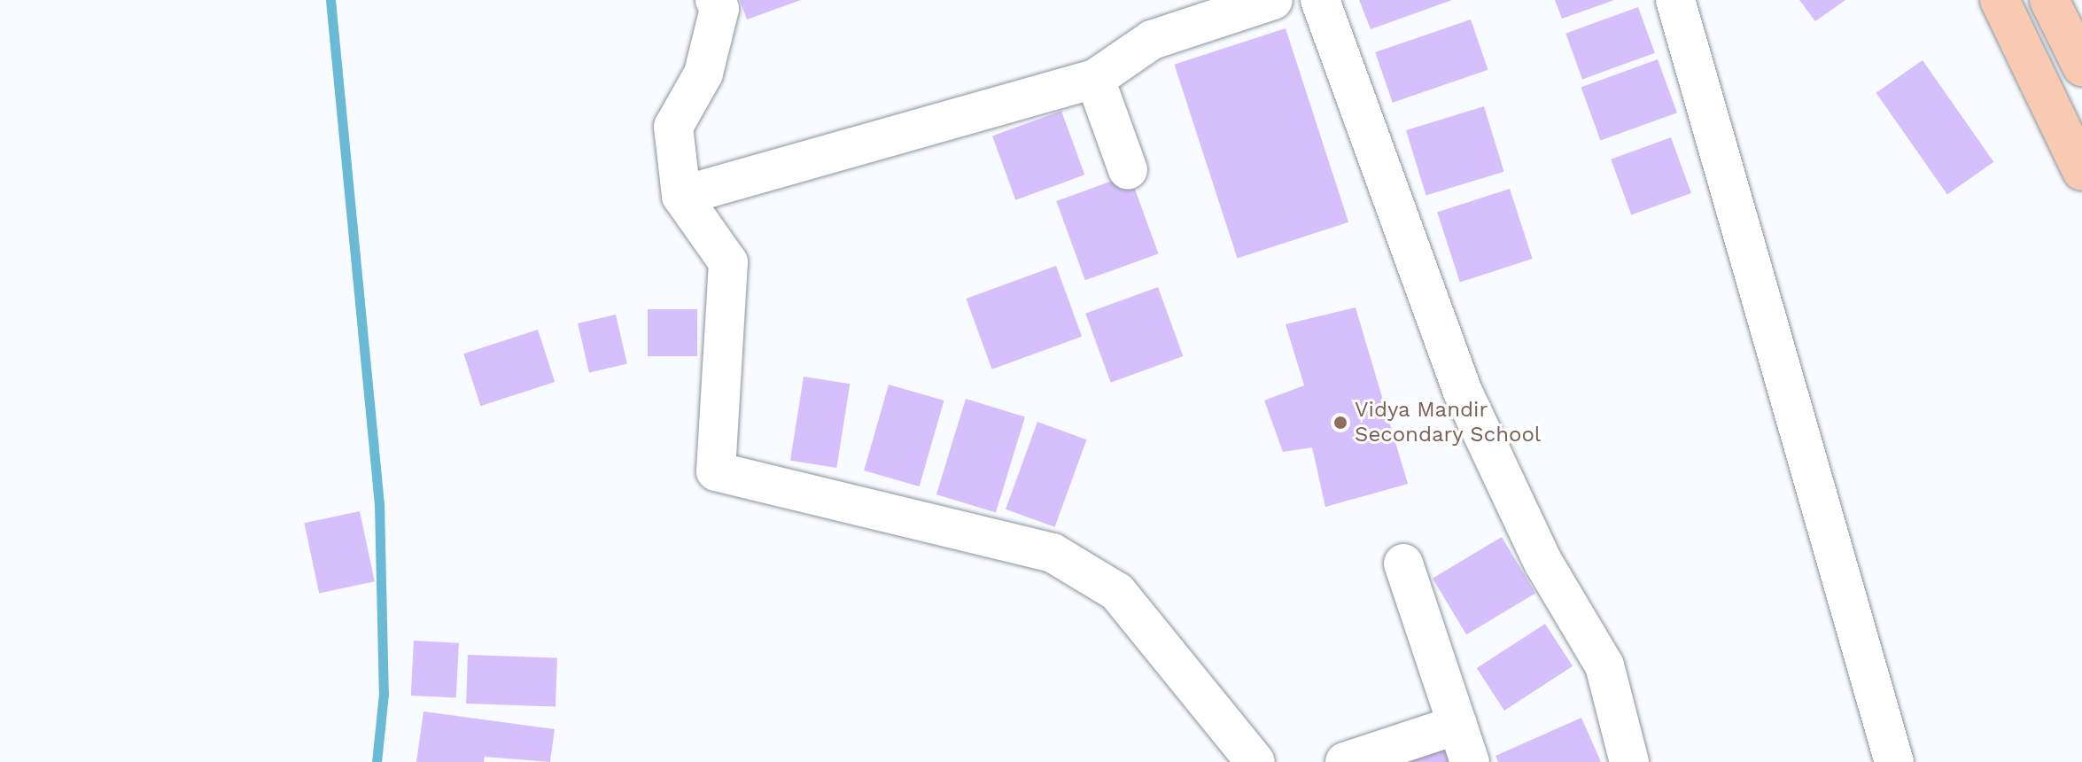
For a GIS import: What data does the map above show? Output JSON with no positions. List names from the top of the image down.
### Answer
{
  "places": ["Vidya Mandir Secondary School"]
}
